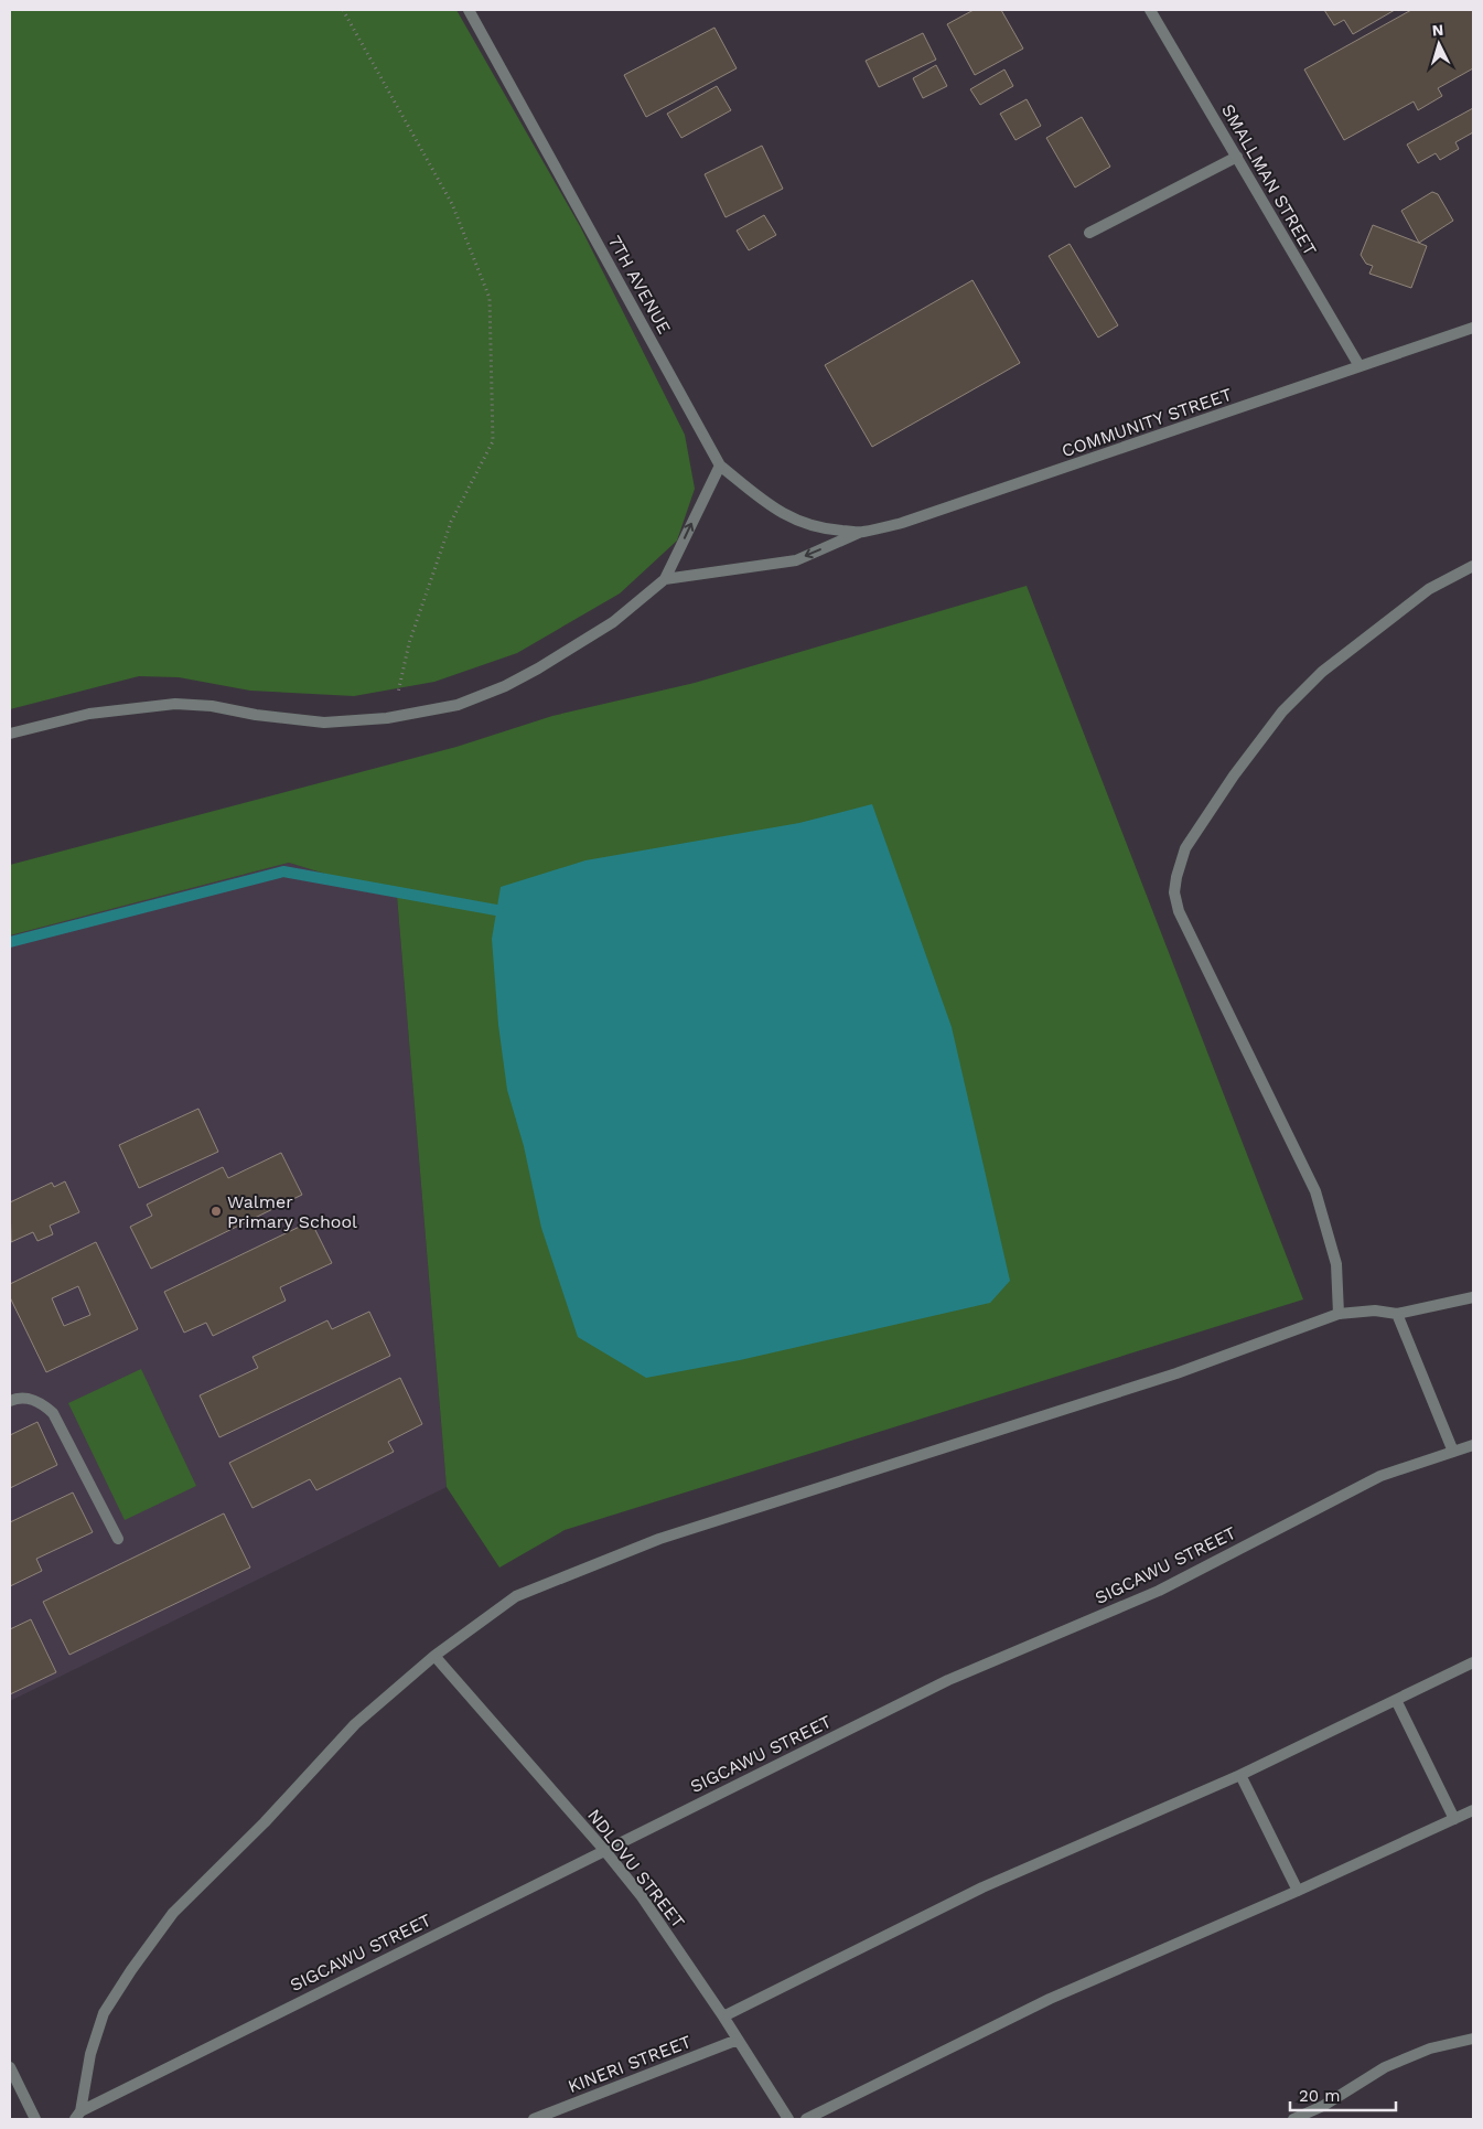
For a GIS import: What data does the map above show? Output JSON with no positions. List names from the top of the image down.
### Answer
{
  "streets": {
    "street": [
      "SMALLMAN STREET",
      "7TH AVENUE",
      "COMMUNITY STREET",
      "SIGCAWU STREET",
      "NDLOVU STREET",
      "KINERI STREET"
    ]
  },
  "crossings": [
    ["SMALLMAN STREET", "COMMUNITY STREET"],
    ["7TH AVENUE", "COMMUNITY STREET"],
    ["SIGCAWU STREET", "NDLOVU STREET"],
    ["NDLOVU STREET", "KINERI STREET"]
  ],
  "places": ["Walmer Primary School"],
  "scale_bar": "20 m",
  "north": "top"
}
